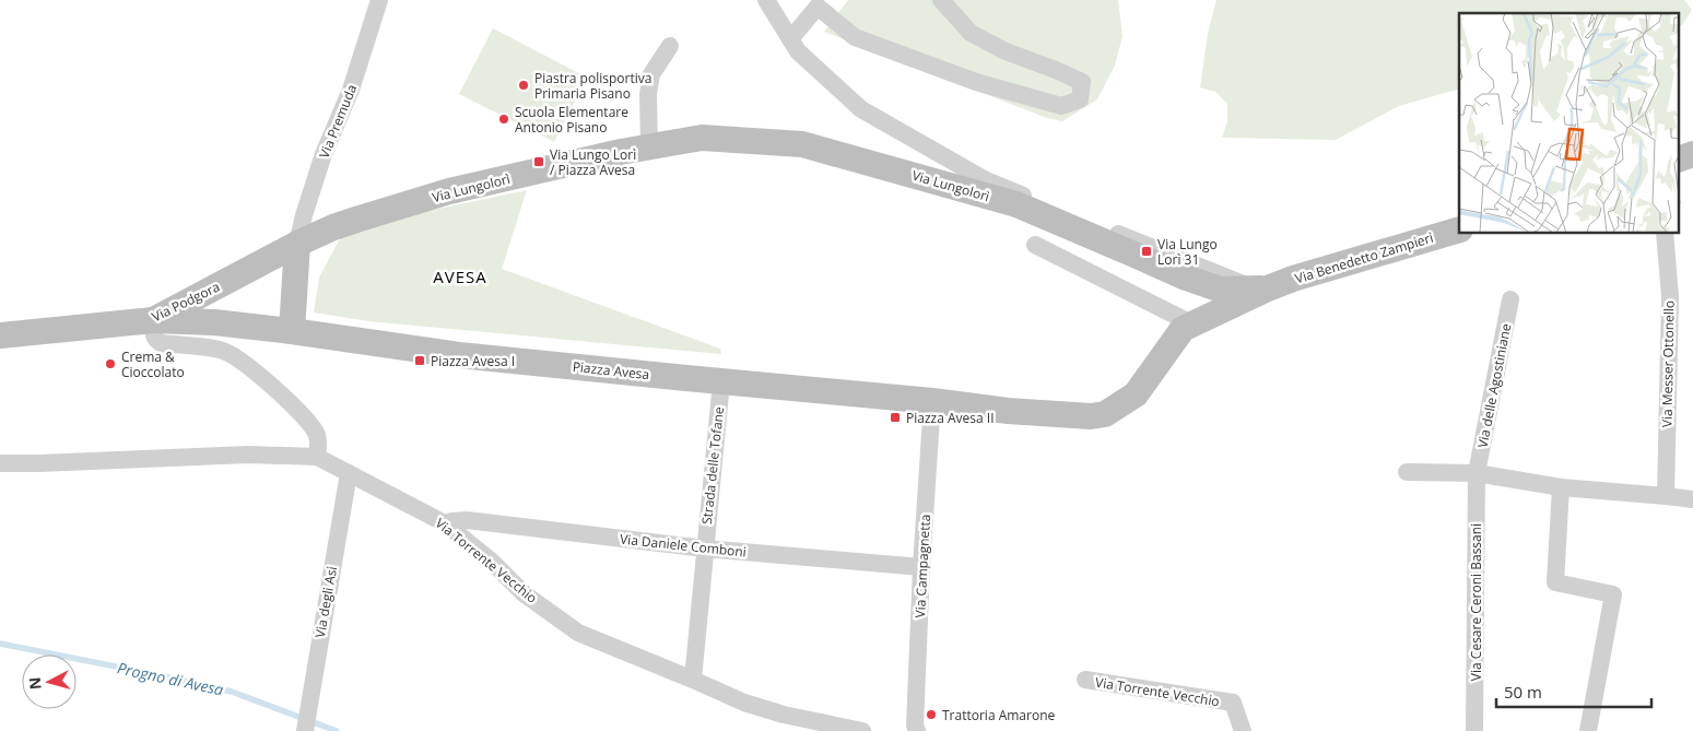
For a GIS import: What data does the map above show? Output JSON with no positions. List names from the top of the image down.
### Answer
{
  "streets": {
    "street": [
      "Via Premuda",
      "Via Lungolorì",
      "Via Benedetto Zampieri",
      "Via Podgora",
      "Via Messer Ottonello",
      "Piazza Avesa",
      "Via delle Agostiniane",
      "Strada delle Tofane",
      "Via Daniele Comboni",
      "Via Torrente Vecchio",
      "Via Campagnetta",
      "Via degli Asi",
      "Via Cesare Ceroni Bassani"
    ]
  },
  "crossings": [
    ["Via Premuda", "Via Lungolorì"],
    ["Via Premuda", "Via Podgora"],
    ["Via Lungolorì", "Via Benedetto Zampieri"],
    ["Via Lungolorì", "Via Podgora"],
    ["Via Benedetto Zampieri", "Piazza Avesa"],
    ["Via Benedetto Zampieri", "Via Campagnetta"],
    ["Via Podgora", "Piazza Avesa"],
    ["Piazza Avesa", "Strada delle Tofane"],
    ["Piazza Avesa", "Via Campagnetta"],
    ["Via delle Agostiniane", "Via Cesare Ceroni Bassani"],
    ["Strada delle Tofane", "Via Daniele Comboni"],
    ["Strada delle Tofane", "Via Torrente Vecchio"],
    ["Via Daniele Comboni", "Via Torrente Vecchio"],
    ["Via Daniele Comboni", "Via Campagnetta"],
    ["Via Torrente Vecchio", "Via degli Asi"]
  ],
  "districts": ["AVESA"],
  "water": ["Progno di Avesa"],
  "places": {
    "other": [
      "Piastra polisportiva Primaria Pisano",
      "Scuola Elementare Antonio Pisano",
      "Crema & Cioccolato",
      "Trattoria Amarone"
    ],
    "transit": [
      "Via Lungo Lorì / Piazza Avesa",
      "Via Lungo Lorì 31",
      "Piazza Avesa I",
      "Piazza Avesa II"
    ]
  },
  "scale_bar": "50 m",
  "north": "left"
}
